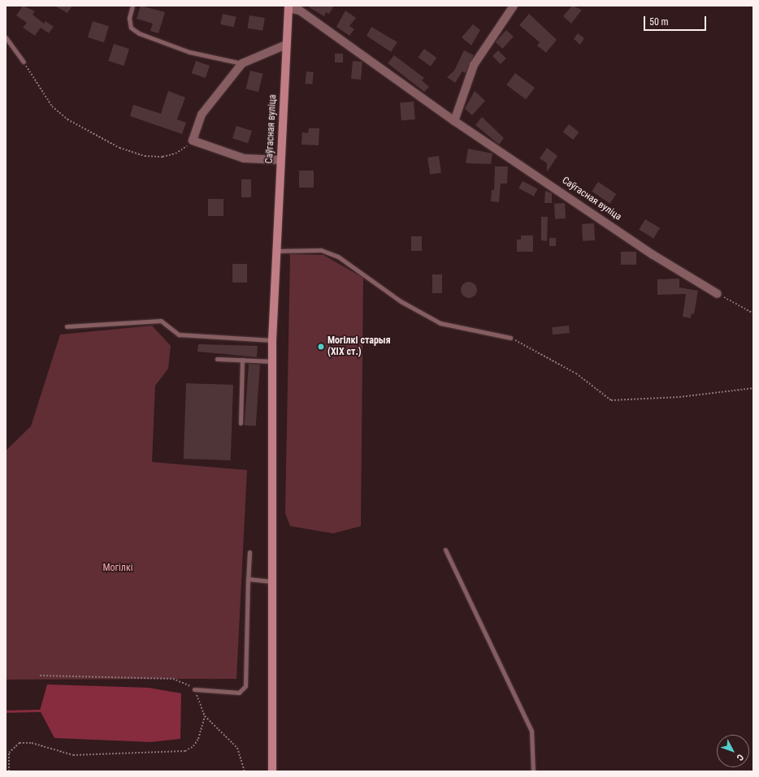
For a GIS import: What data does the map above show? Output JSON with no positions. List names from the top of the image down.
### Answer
{
  "streets": {
    "main road": ["Саўгасная вуліца"]
  },
  "parks": ["Могілкі"],
  "places": ["Могілкі старыя (XIX ст.)"],
  "scale_bar": "50 m",
  "north": "bottom right"
}
